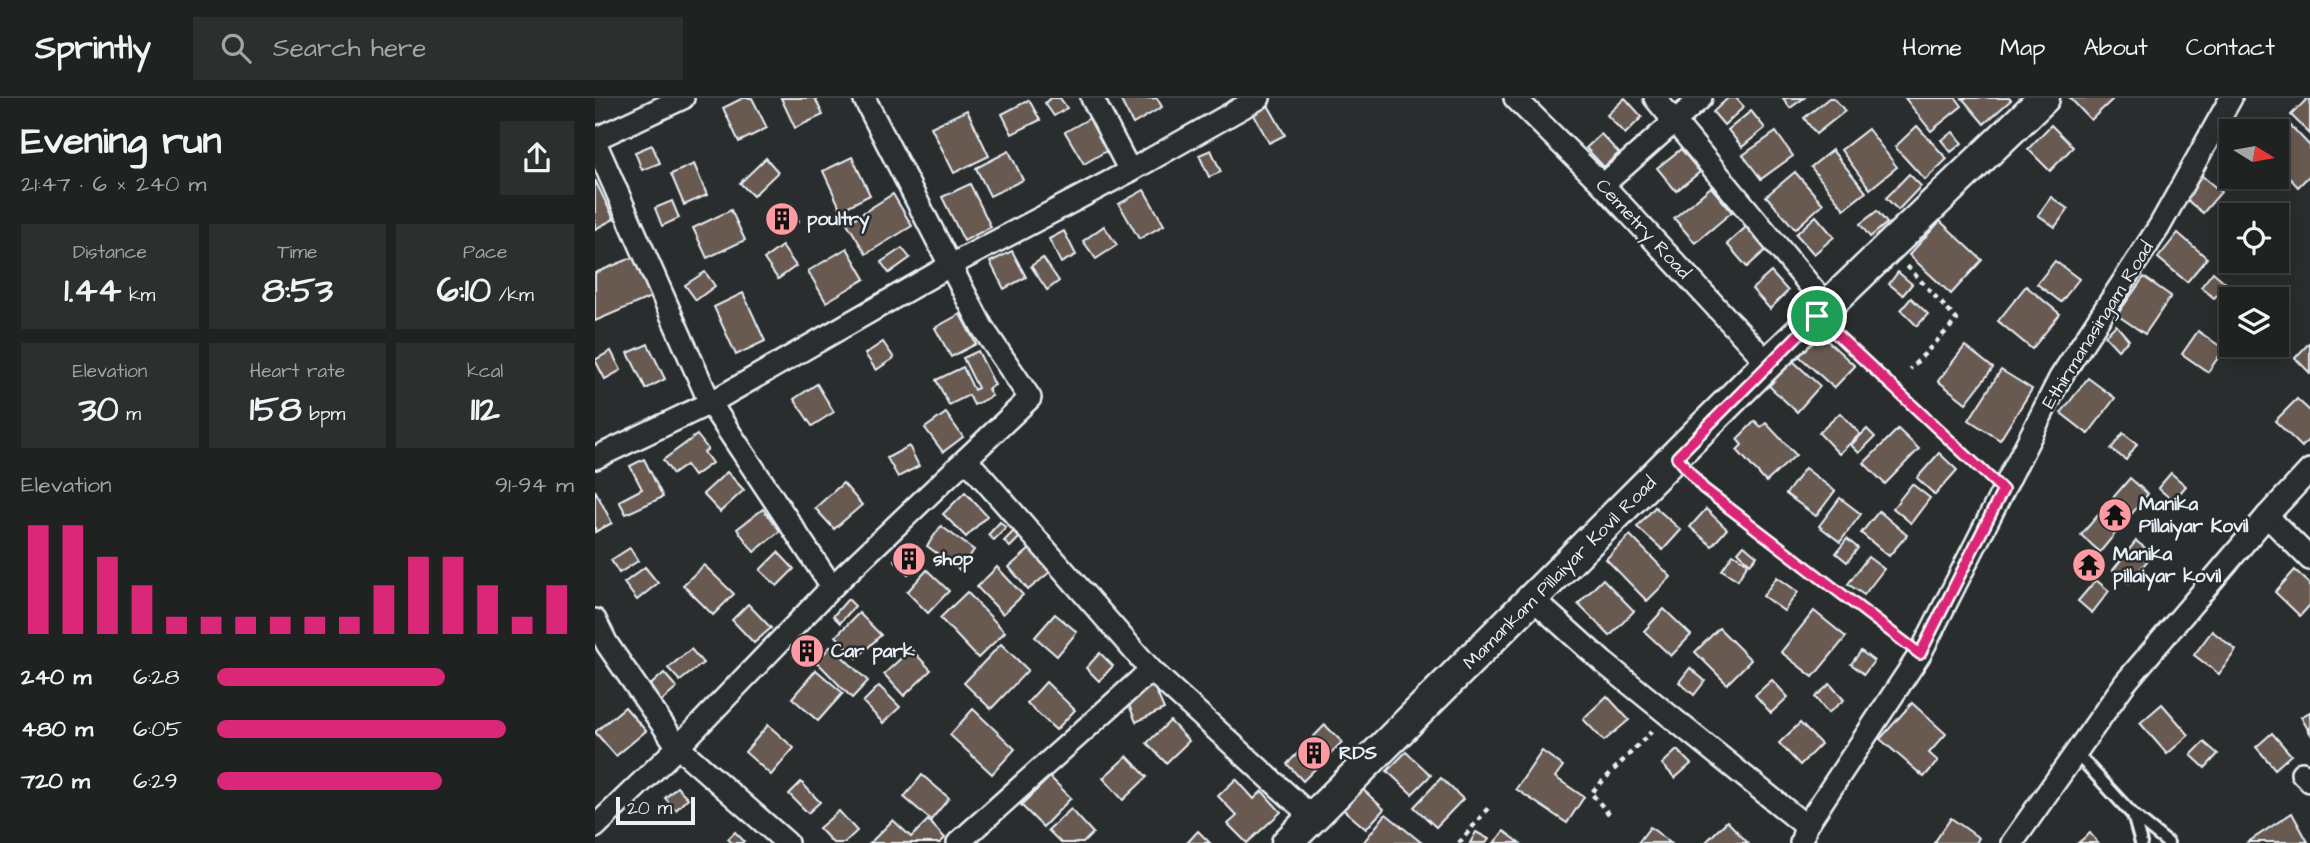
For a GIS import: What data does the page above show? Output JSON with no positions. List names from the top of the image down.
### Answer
{
  "streets": {
    "main road": ["Mamankam Pillaiyar Kovil Road"],
    "street": ["Cemetry Road", "Ethirmanasingam Road"]
  },
  "crossings": [
    ["Cemetry Road", "Mamankam Pillaiyar Kovil Road"]
  ],
  "places": {
    "building": [
      "poultry",
      "shop",
      "Car park",
      "RDS"
    ],
    "temple": ["Manika Pillaiyar Kovil", "Manika pillaiyar kovil"]
  },
  "scale_bar": "20 m",
  "north": "right",
  "page": {
    "header": "Sprintly",
    "search": "Search here",
    "nav": [
      "Home",
      "Map",
      "About",
      "Contact"
    ],
    "heading": ["Evening run", "21:47 · 6 × 240 m"],
    "stats": [
      ["Distance", "1.44 km"],
      ["Time", "8:53"],
      ["Pace", "6:10 /km"],
      ["Elevation", "30 m"],
      ["Heart rate", "158 bpm"],
      ["kcal", "112"]
    ],
    "chart": ["Elevation", "91–94 m"],
    "list": [
      {
        "name": "240 m",
        "note": "6:28"
      },
      {
        "name": "480 m",
        "note": "6:05"
      },
      {
        "name": "720 m",
        "note": "6:29"
      }
    ],
    "scale": "20 m"
  }
}
